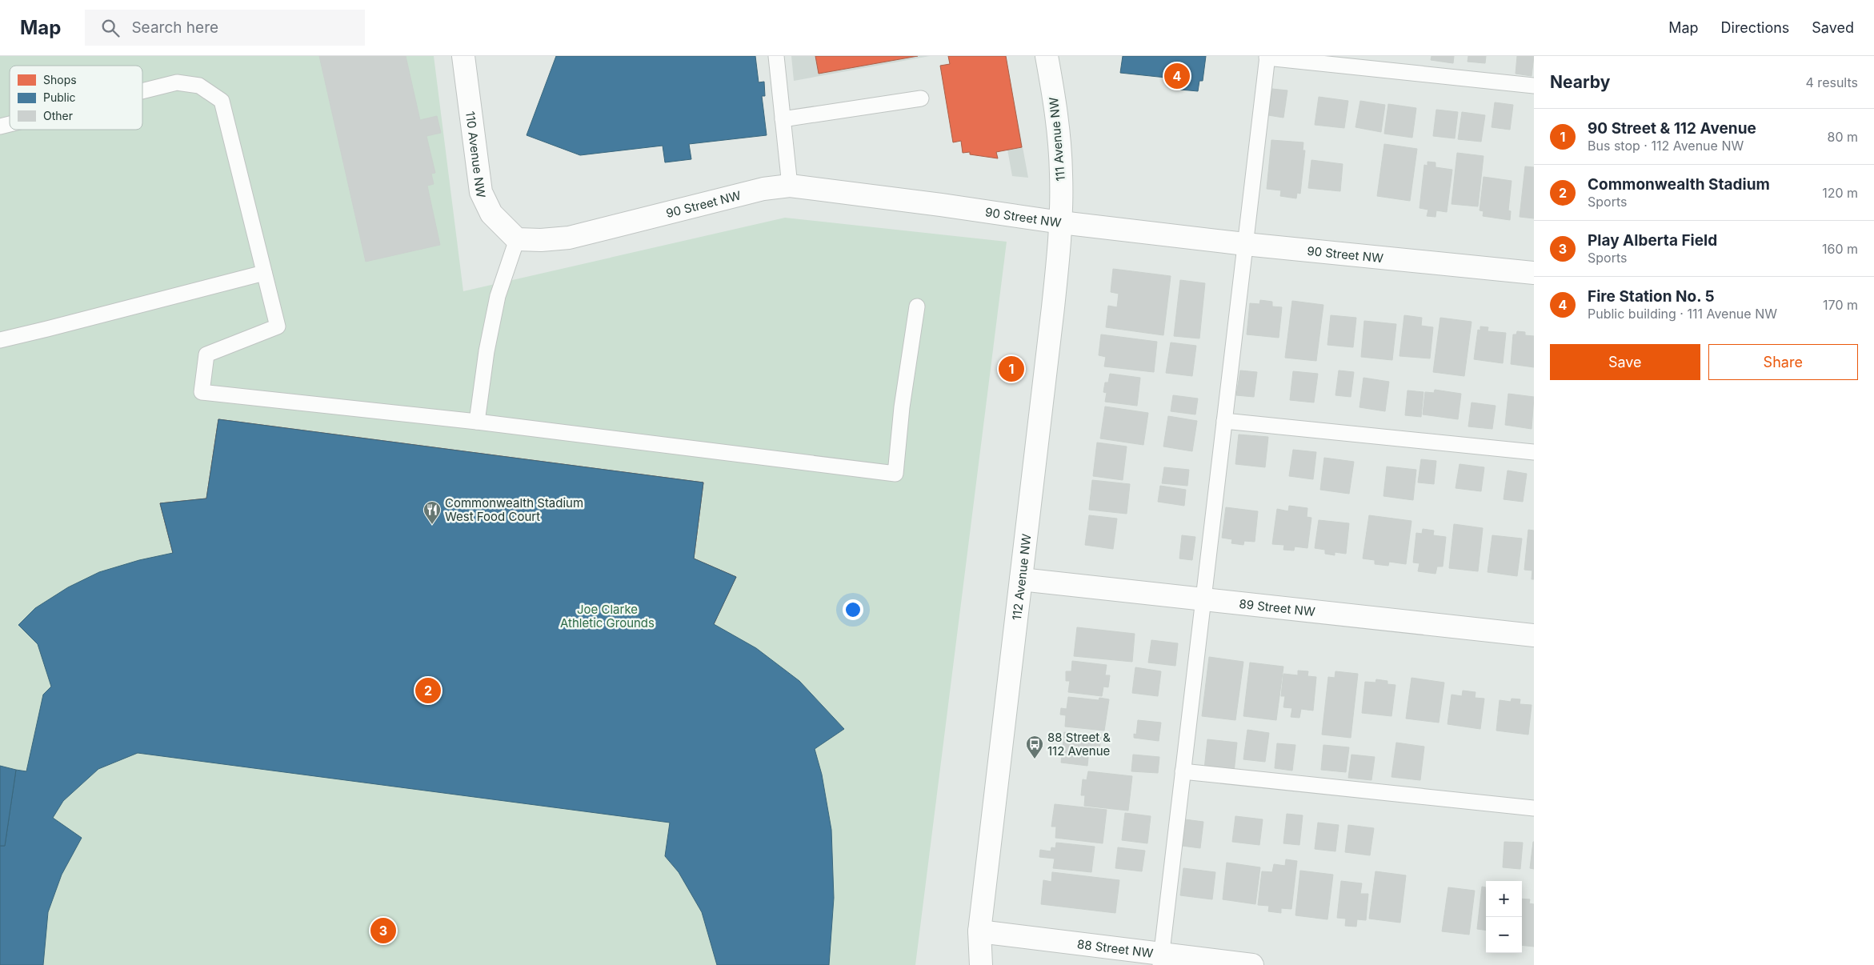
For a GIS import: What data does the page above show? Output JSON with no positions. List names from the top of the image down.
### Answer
{
  "streets": {
    "street": [
      "111 Avenue NW",
      "110 Avenue NW",
      "90 Street NW",
      "112 Avenue NW",
      "89 Street NW",
      "88 Street NW"
    ]
  },
  "crossings": [
    ["111 Avenue NW", "90 Street NW"],
    ["111 Avenue NW", "112 Avenue NW"],
    ["110 Avenue NW", "90 Street NW"],
    ["90 Street NW", "112 Avenue NW"],
    ["112 Avenue NW", "89 Street NW"],
    ["112 Avenue NW", "88 Street NW"]
  ],
  "parks": ["Joe Clarke Athletic Grounds"],
  "places": {
    "restaurant": ["Commonwealth Stadium West Food Court"],
    "bus stop": ["88 Street & 112 Avenue"]
  },
  "legend": ["Shops", "Public", "Other"],
  "page": {
    "header": "Map",
    "search": "Search here",
    "nav": ["Map", "Directions", "Saved"],
    "heading": ["Nearby", "4 results"],
    "pins": [
      "4",
      "1",
      "2",
      "3"
    ],
    "list": [
      {
        "mark": "1",
        "name": "90 Street & 112 Avenue",
        "note": "Bus stop · 112 Avenue NW",
        "value": "80 m"
      },
      {
        "mark": "2",
        "name": "Commonwealth Stadium",
        "note": "Sports",
        "value": "120 m"
      },
      {
        "mark": "3",
        "name": "Play Alberta Field",
        "note": "Sports",
        "value": "160 m"
      },
      {
        "mark": "4",
        "name": "Fire Station No. 5",
        "note": "Public building · 111 Avenue NW",
        "value": "170 m"
      }
    ],
    "buttons": ["Save", "Share"],
    "map_buttons": ["+", "−"]
  }
}
